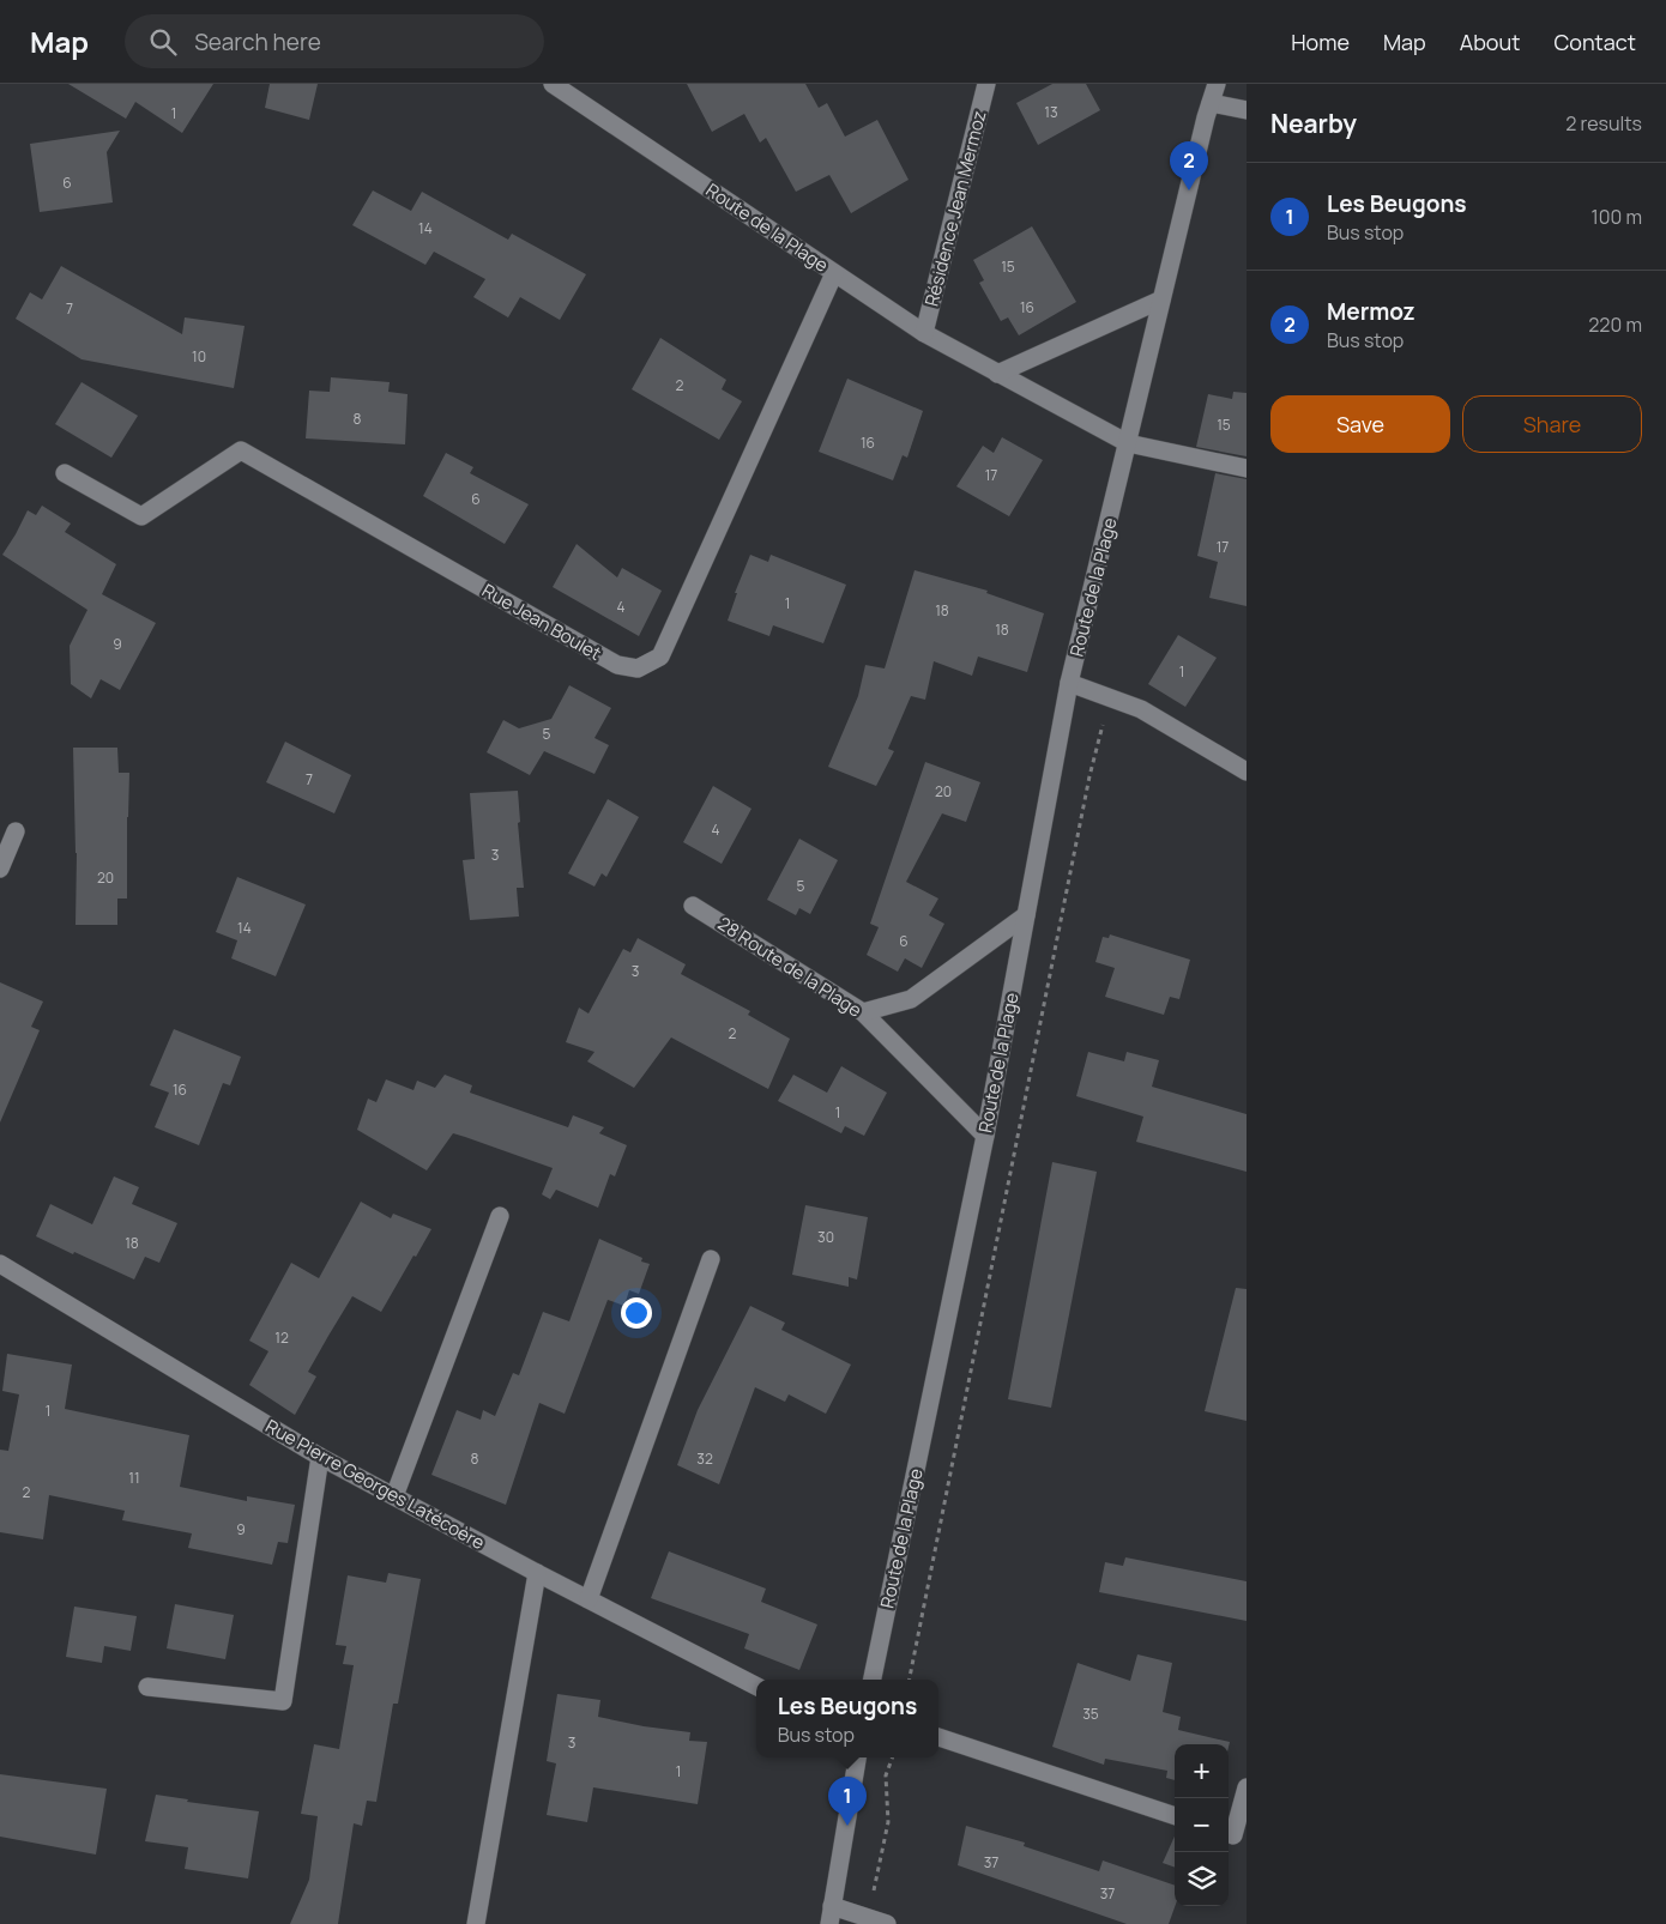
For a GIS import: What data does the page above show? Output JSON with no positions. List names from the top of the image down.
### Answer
{
  "streets": {
    "street": [
      "Résidence Jean Mermoz",
      "Route de la Plage",
      "Rue Jean Boulet",
      "28 Route de la Plage",
      "Rue Pierre Georges Latécoère"
    ]
  },
  "crossings": [
    ["Résidence Jean Mermoz", "Route de la Plage"],
    ["Route de la Plage", "Rue Jean Boulet"],
    ["Route de la Plage", "28 Route de la Plage"]
  ],
  "house_numbers": [
    "13",
    "1",
    "6",
    "14",
    "15",
    "16",
    "7",
    "10",
    "2",
    "8",
    "15",
    "16",
    "17",
    "6",
    "17",
    "1",
    "4",
    "18",
    "18",
    "9",
    "1",
    "5",
    "7",
    "20",
    "4",
    "3",
    "20",
    "5",
    "14",
    "6",
    "3",
    "2",
    "16",
    "1",
    "30",
    "18",
    "12",
    "1",
    "8",
    "32",
    "11",
    "2",
    "9",
    "35",
    "3",
    "1",
    "37",
    "37"
  ],
  "page": {
    "header": "Map",
    "search": "Search here",
    "nav": [
      "Home",
      "Map",
      "About",
      "Contact"
    ],
    "heading": ["Nearby", "2 results"],
    "pins": ["2", "1"],
    "list": [
      {
        "mark": "1",
        "name": "Les Beugons",
        "note": "Bus stop",
        "value": "100 m"
      },
      {
        "mark": "2",
        "name": "Mermoz",
        "note": "Bus stop",
        "value": "220 m"
      }
    ],
    "buttons": ["Save", "Share"],
    "popup": ["Les Beugons", "Bus stop"],
    "map_buttons": ["+", "−"]
  }
}
